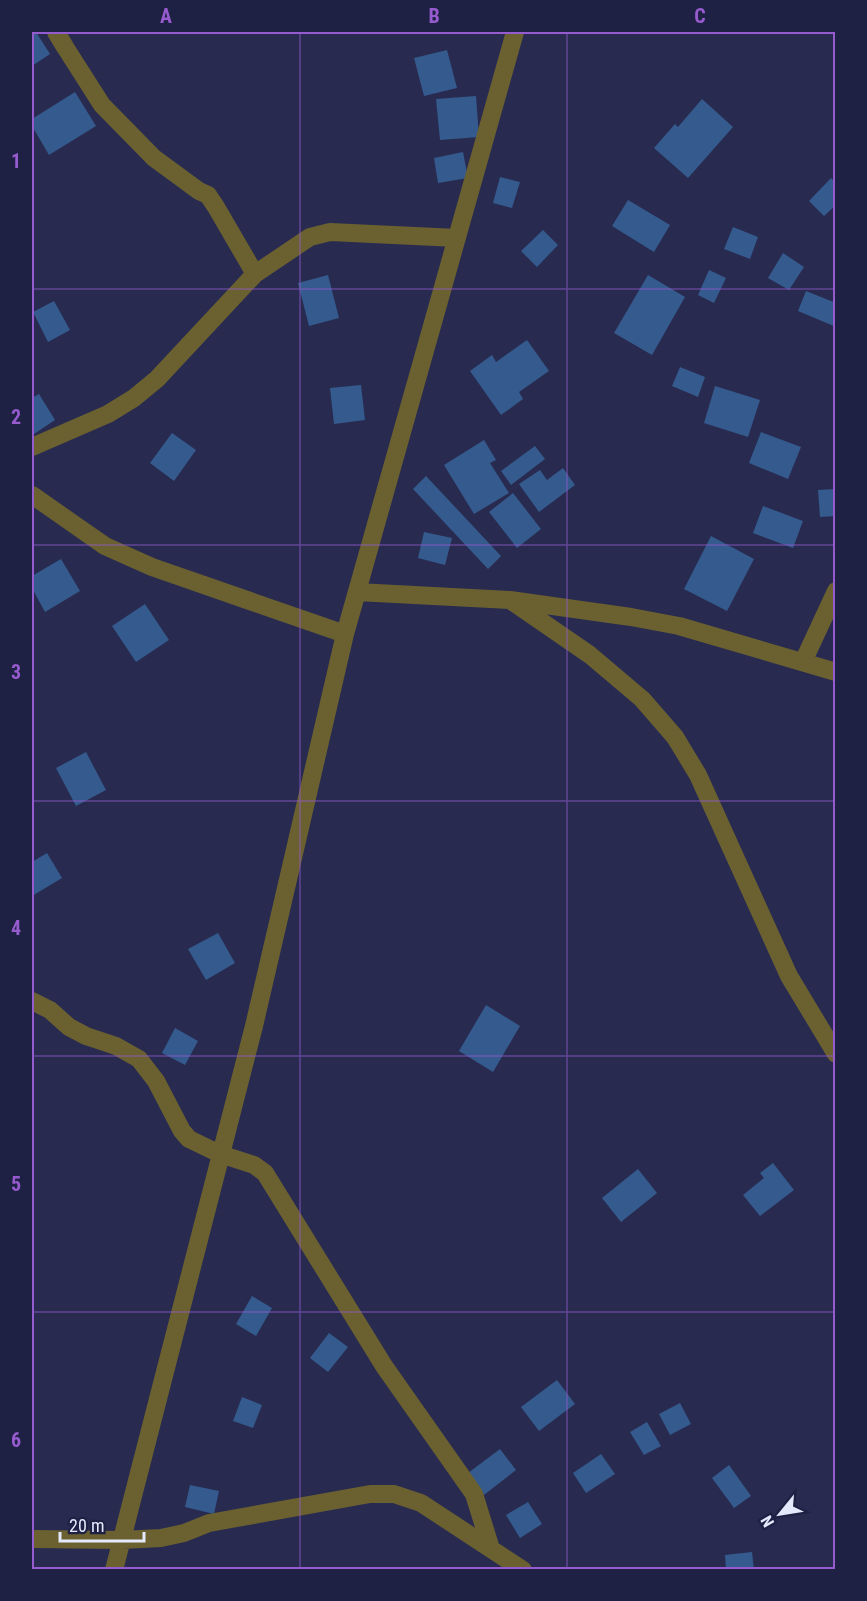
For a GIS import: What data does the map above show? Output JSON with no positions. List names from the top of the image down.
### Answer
{
  "scale_bar": "20 m",
  "north": "bottom left",
  "grid": {
    "columns": ["A", "B", "C"],
    "rows": [
      "1",
      "2",
      "3",
      "4",
      "5",
      "6"
    ]
  }
}
